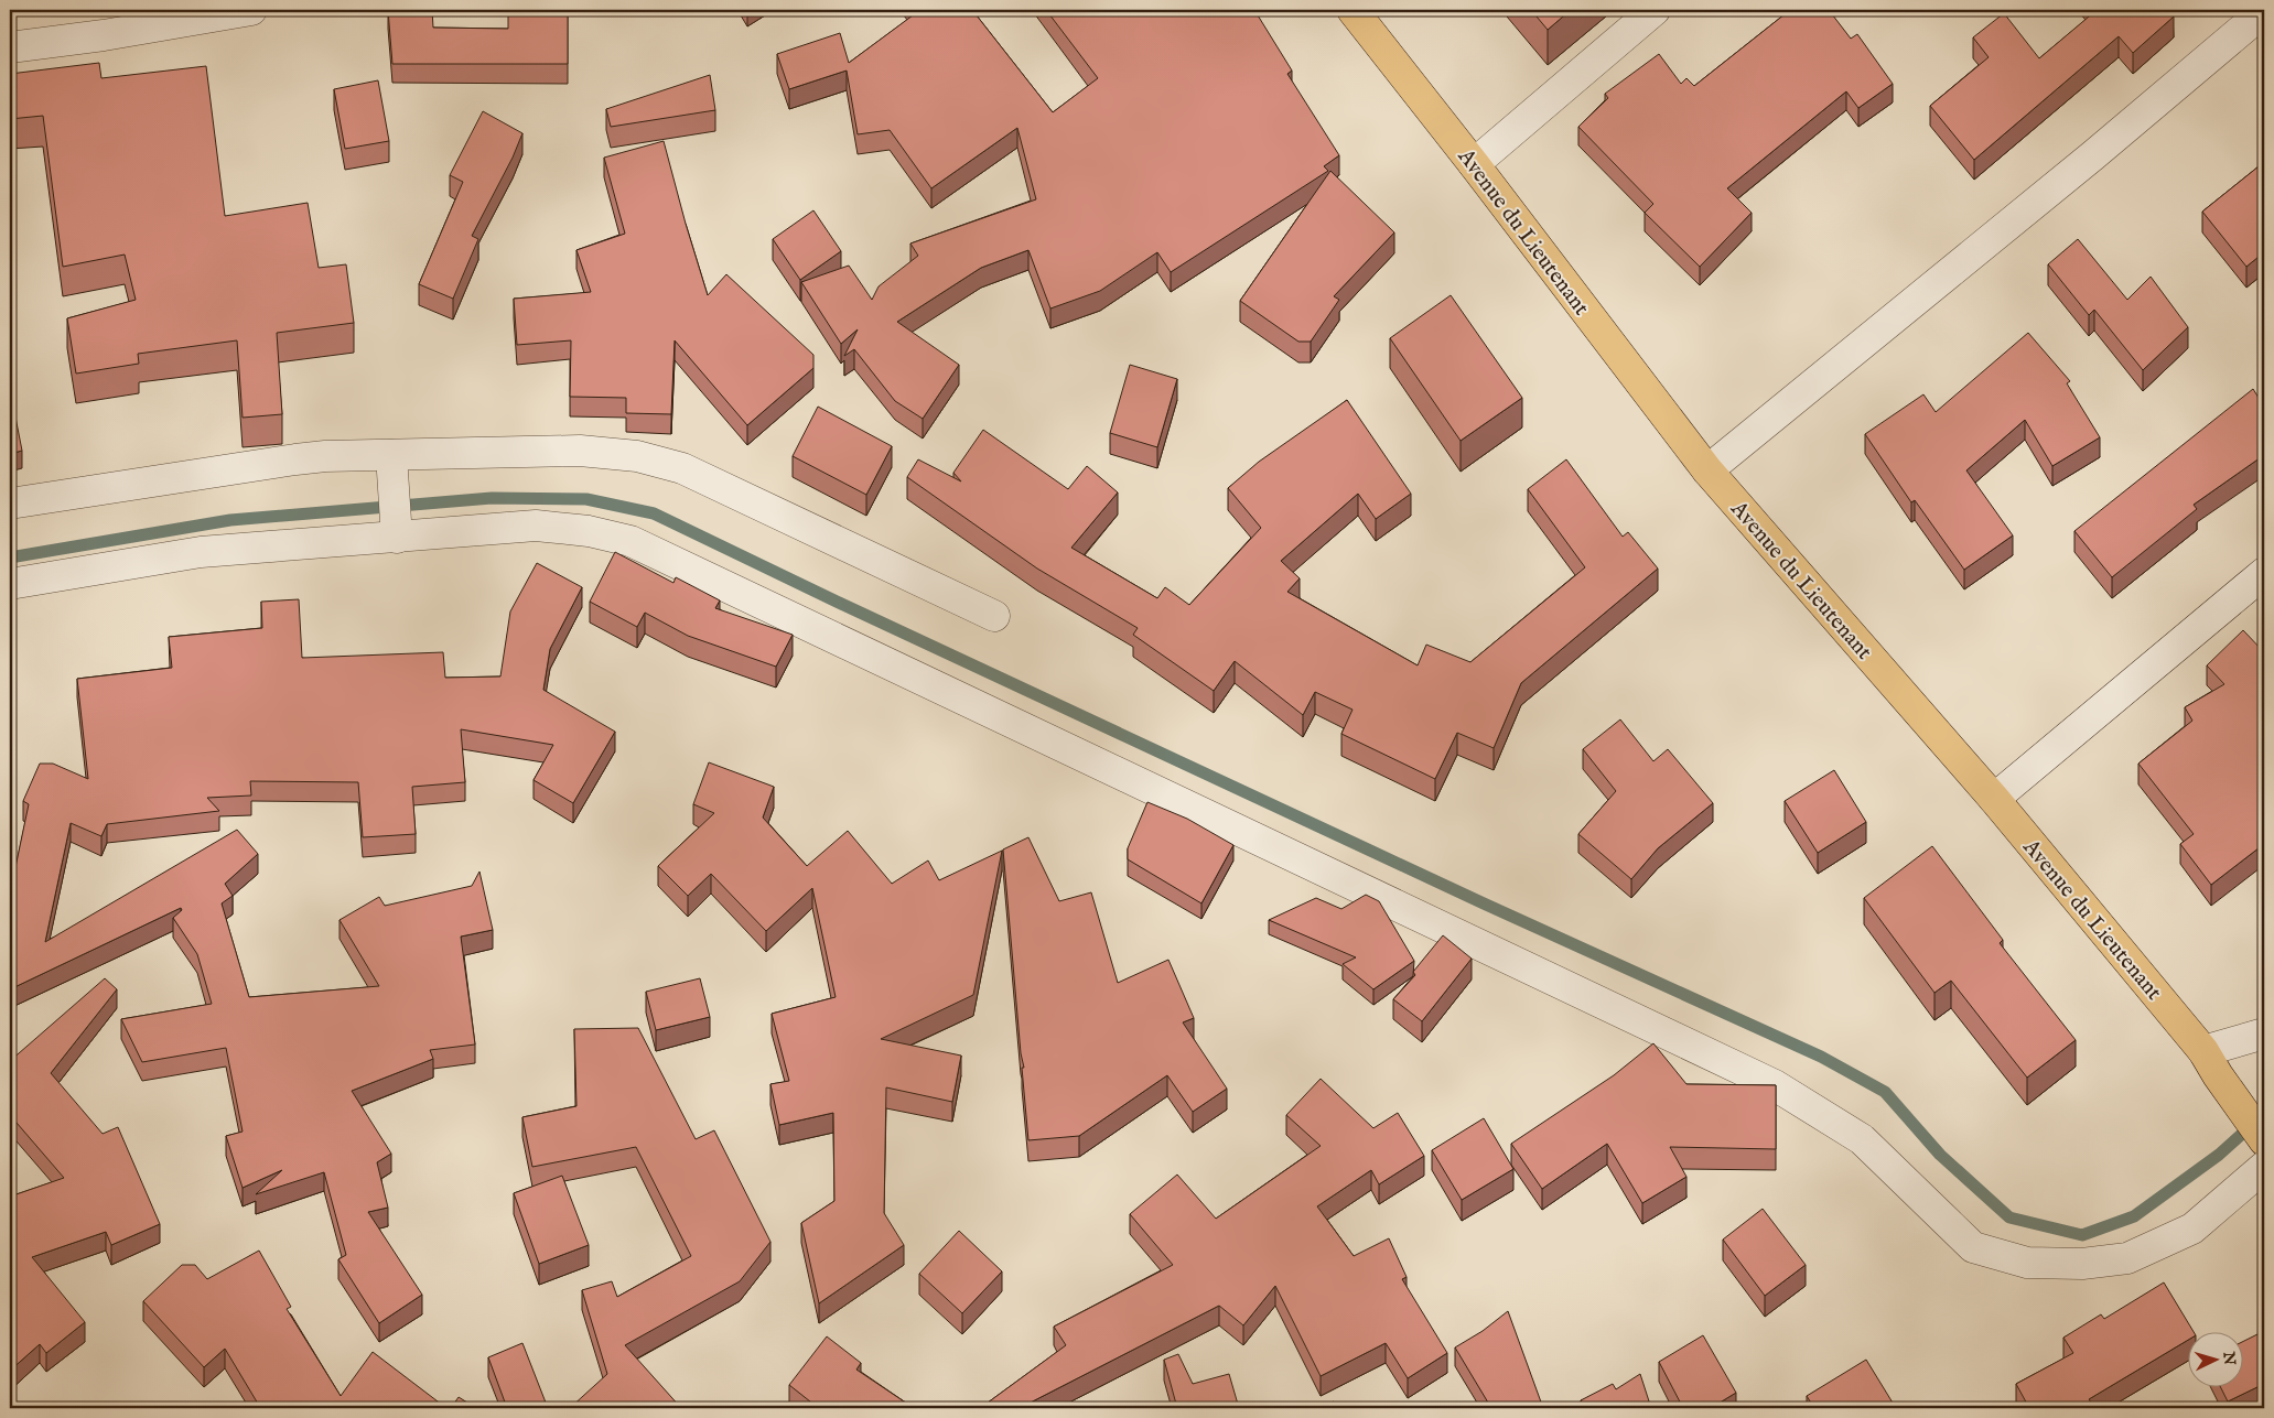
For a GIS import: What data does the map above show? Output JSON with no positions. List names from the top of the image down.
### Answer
{
  "streets": {
    "main road": ["Avenue du Lieutenant"]
  },
  "north": "right"
}
